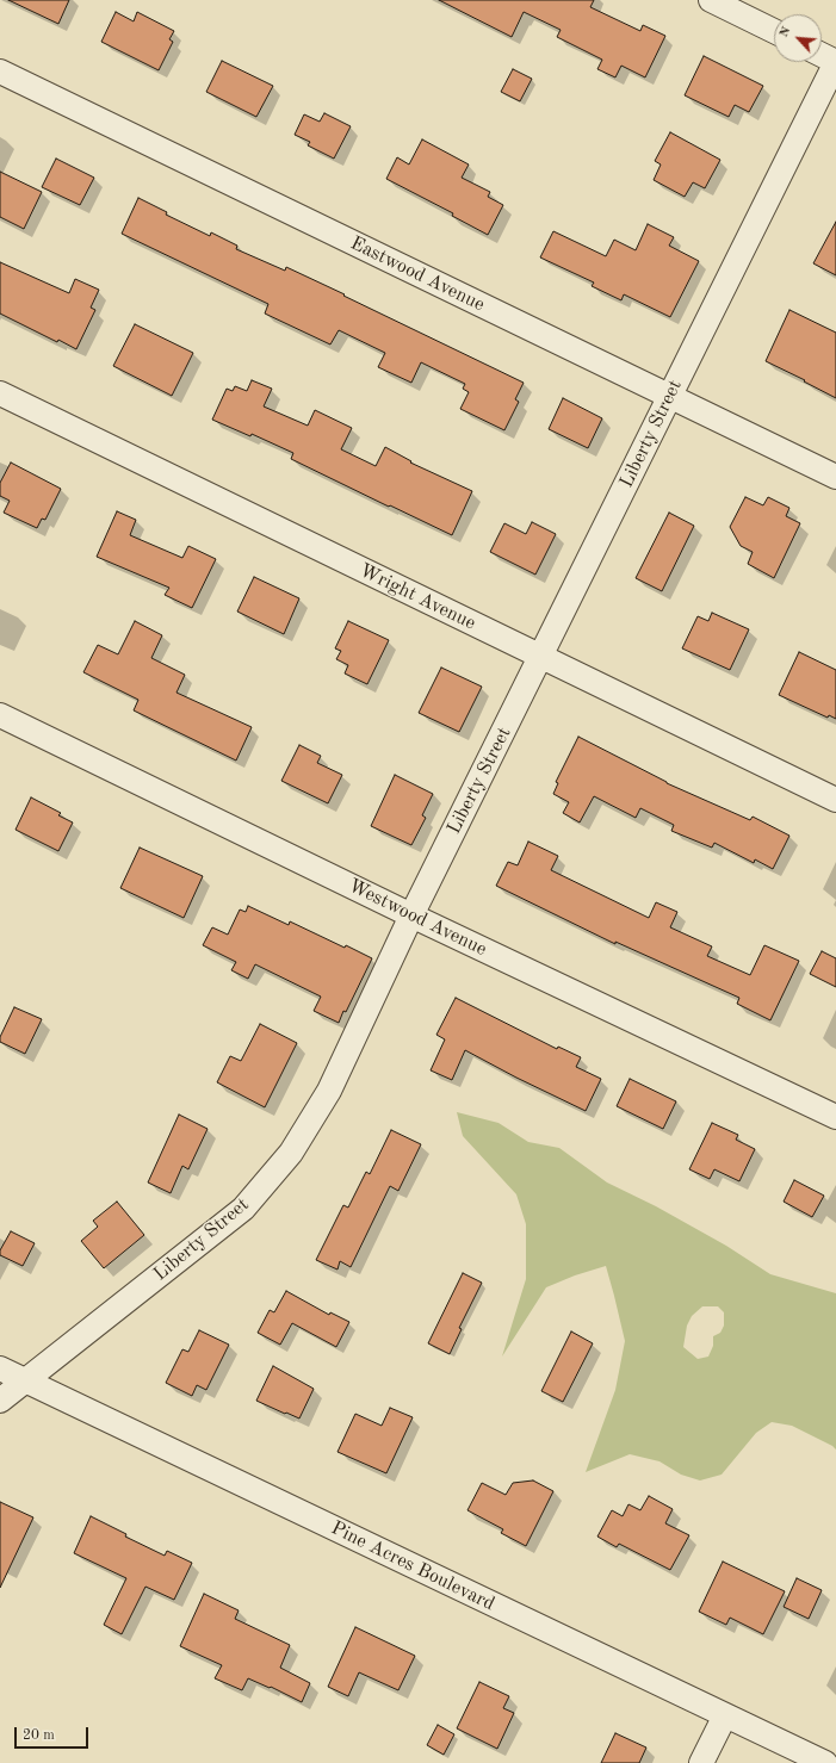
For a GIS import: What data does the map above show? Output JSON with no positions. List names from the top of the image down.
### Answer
{
  "streets": {
    "street": [
      "Eastwood Avenue",
      "Liberty Street",
      "Wright Avenue",
      "Westwood Avenue",
      "Pine Acres Boulevard"
    ]
  },
  "crossings": [
    ["Eastwood Avenue", "Liberty Street"],
    ["Liberty Street", "Wright Avenue"],
    ["Liberty Street", "Westwood Avenue"],
    ["Liberty Street", "Pine Acres Boulevard"]
  ],
  "scale_bar": "20 m",
  "north": "top left"
}
